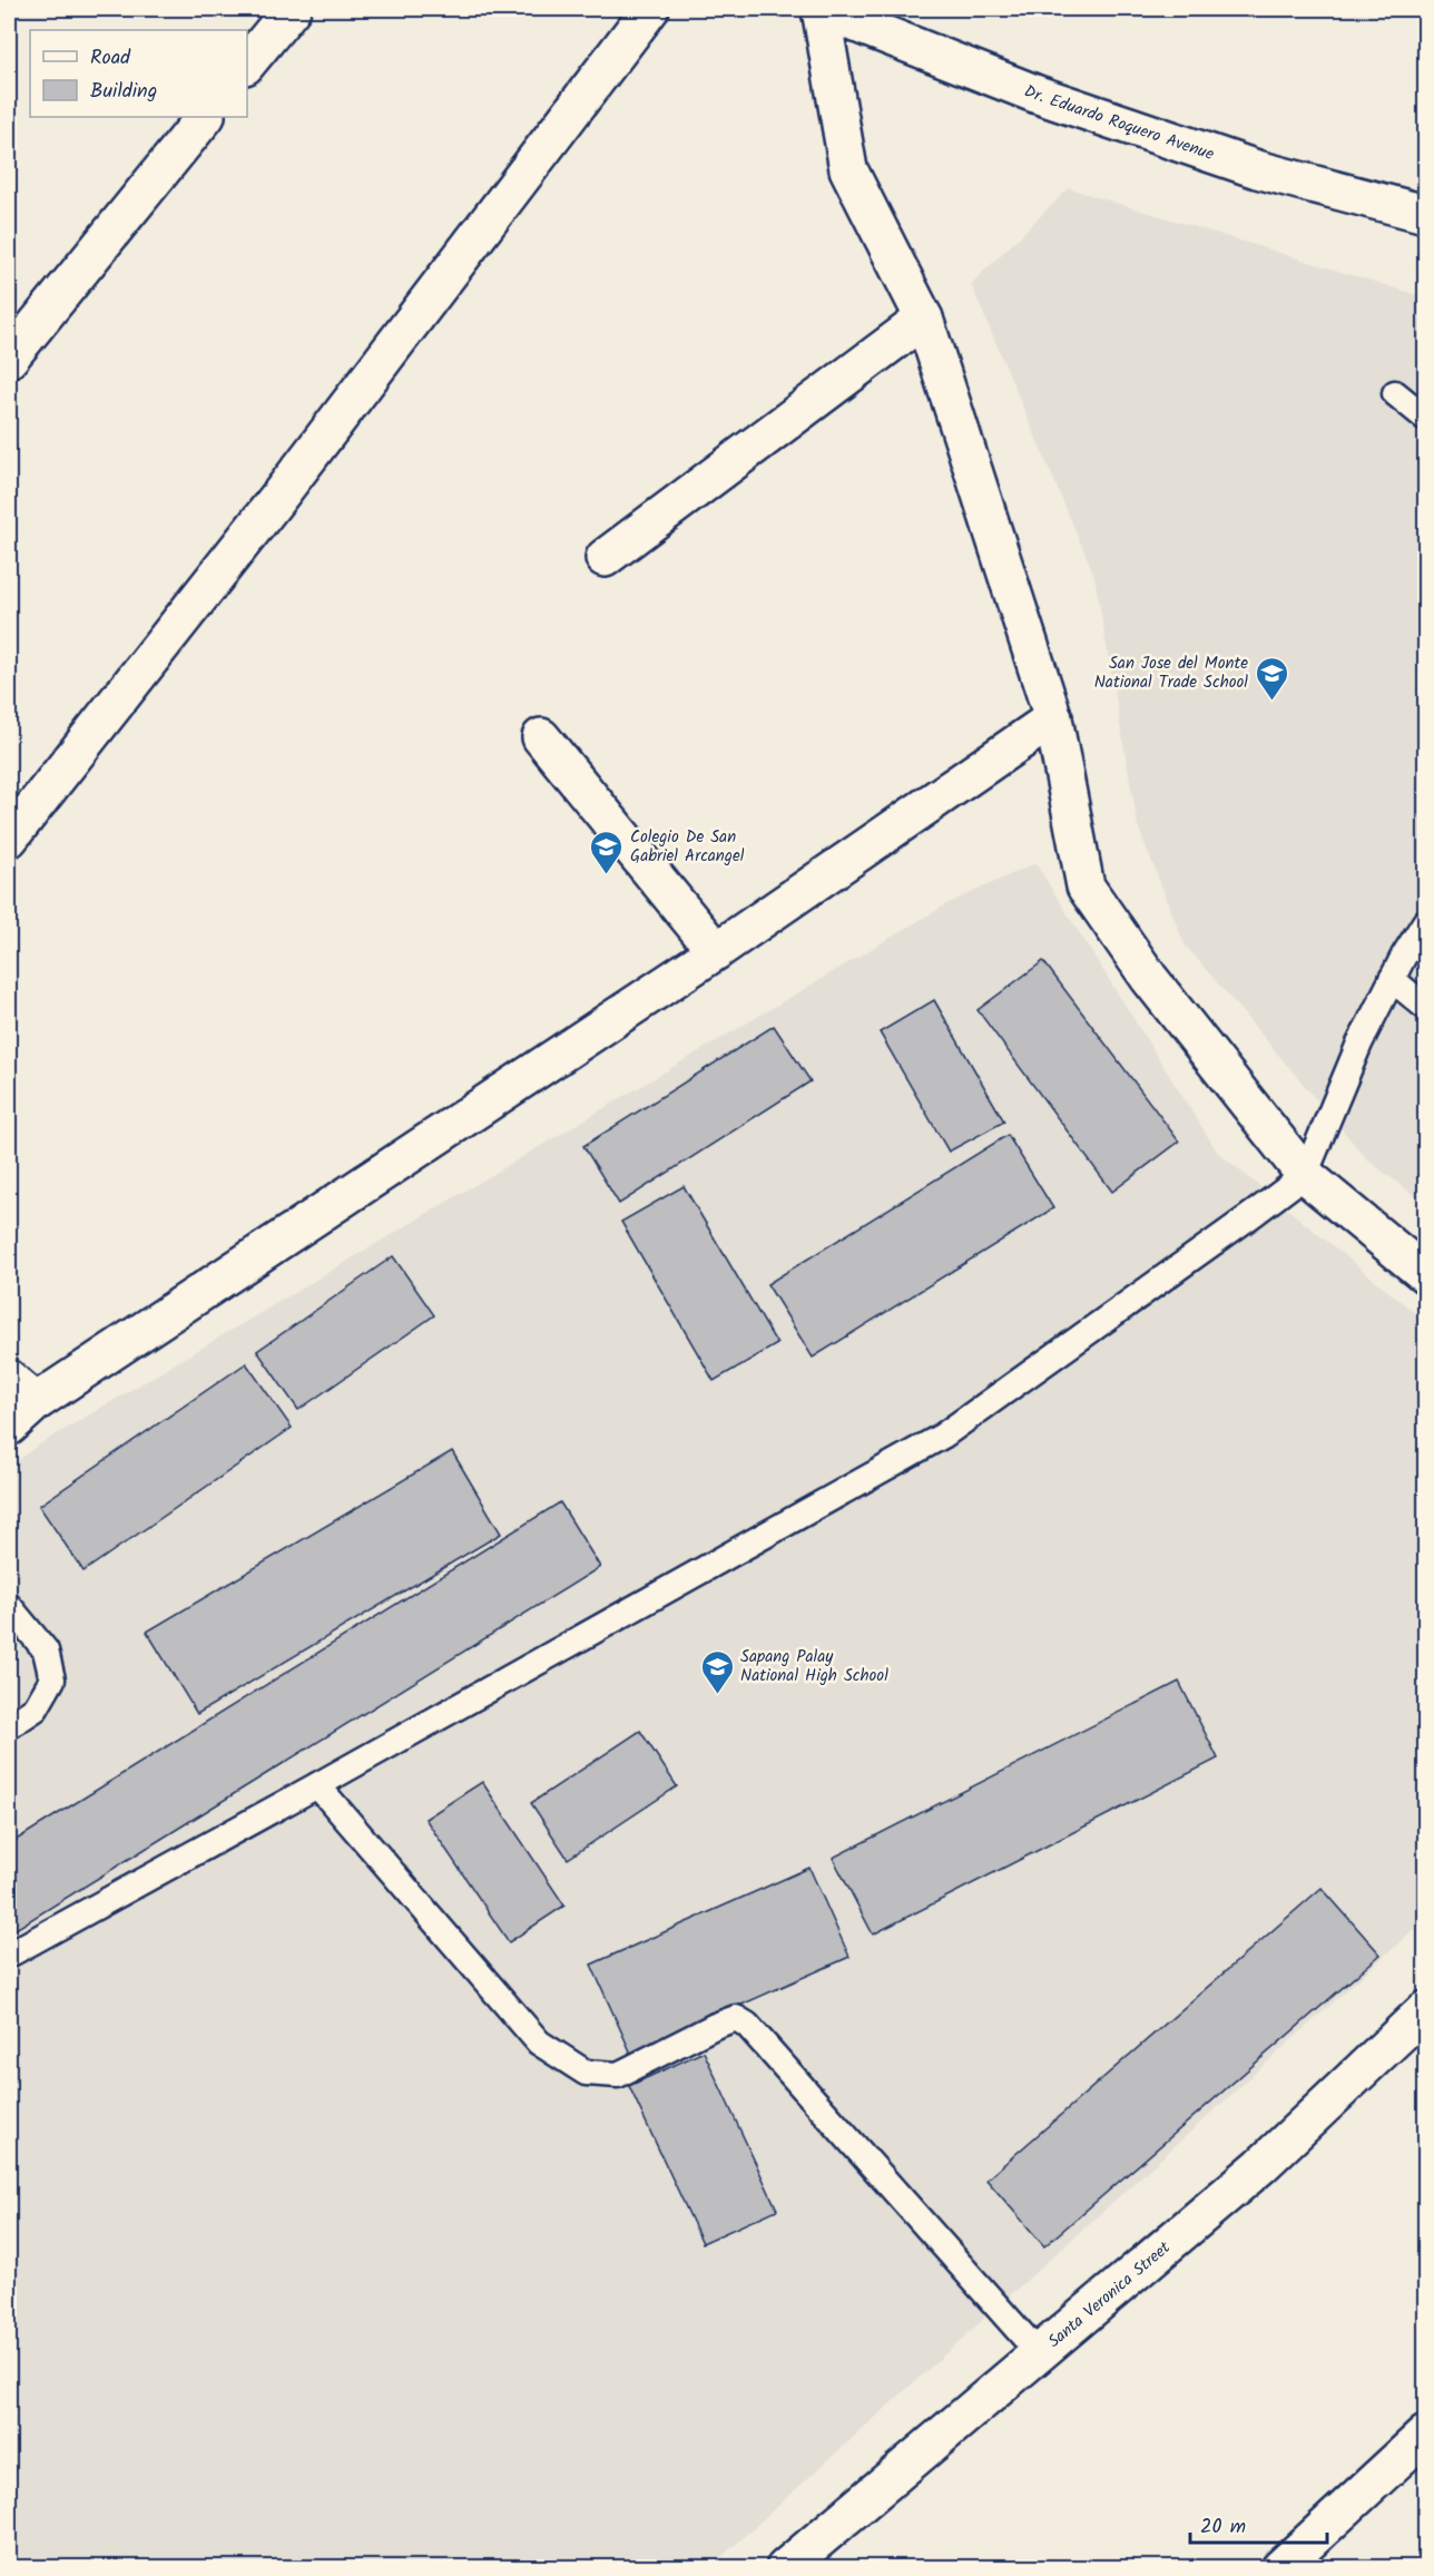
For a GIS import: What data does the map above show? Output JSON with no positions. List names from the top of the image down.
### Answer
{
  "streets": {
    "street": ["Dr. Eduardo Roquero Avenue", "Santa Veronica Street"]
  },
  "places": {
    "school or university": ["San Jose del Monte National Trade School", "Colegio De San Gabriel Arcangel", "Sapang Palay National High School"]
  },
  "legend": ["Road", "Building"],
  "scale_bar": "20 m"
}
